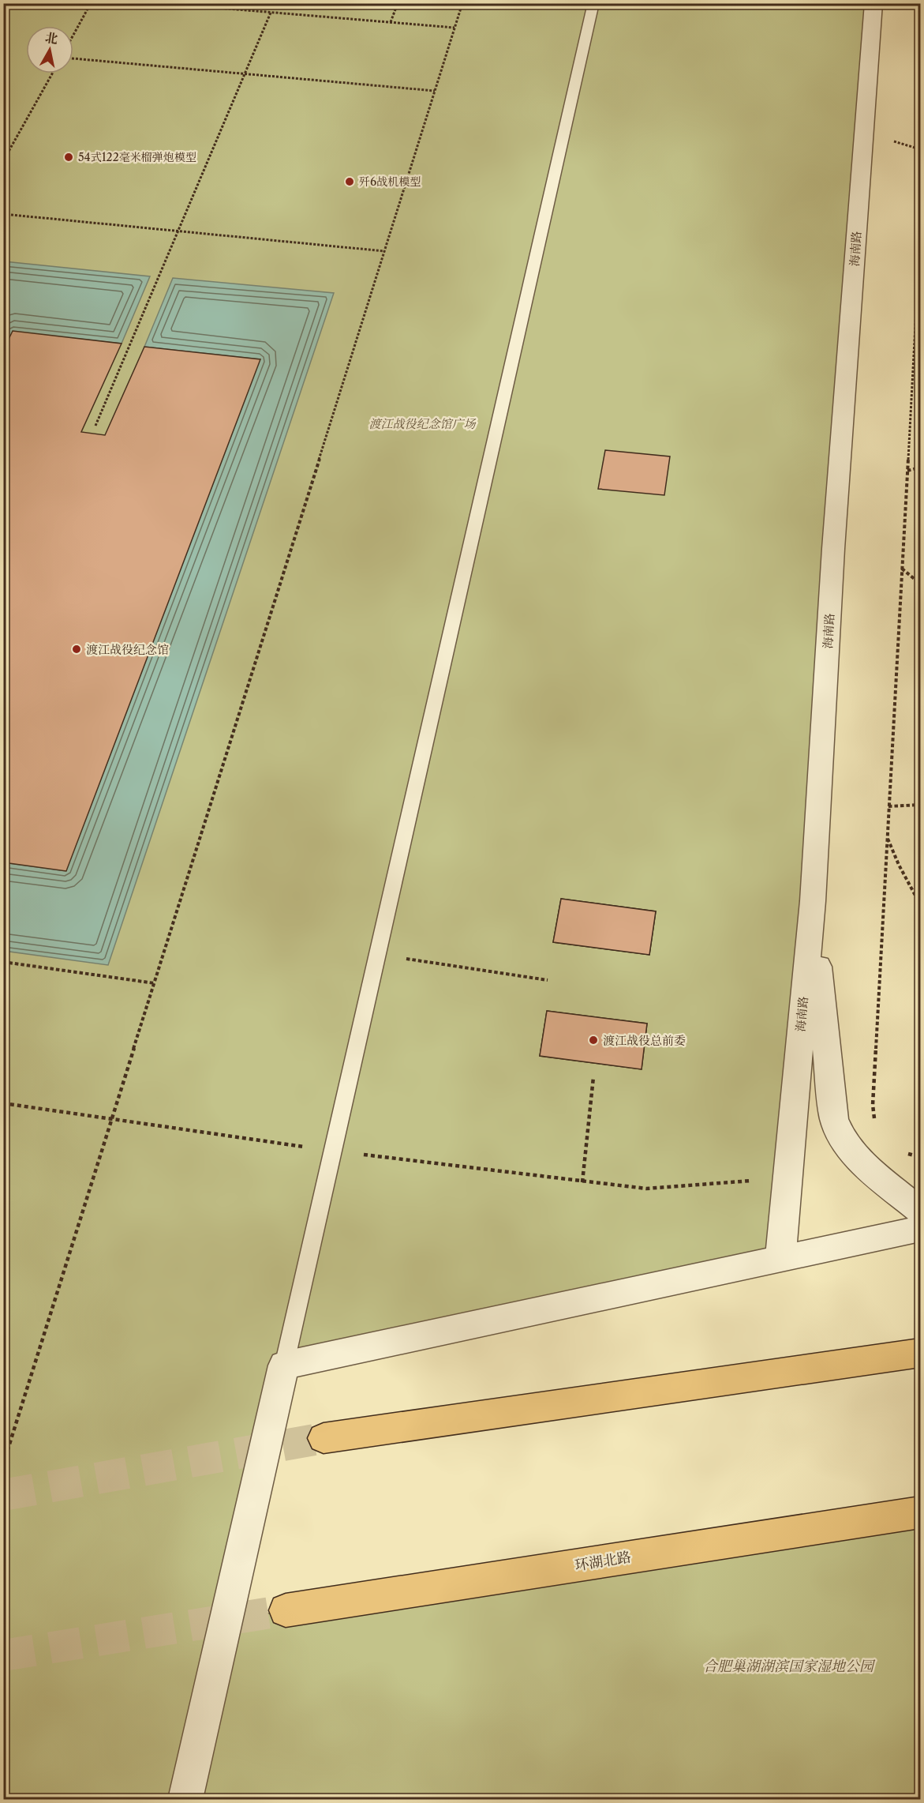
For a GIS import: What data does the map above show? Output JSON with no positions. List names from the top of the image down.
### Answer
{
  "streets": {
    "main road": ["环湖北路"],
    "street": ["海南路"]
  },
  "parks": ["渡江战役纪念馆广场", "合肥巢湖湖滨国家湿地公园"],
  "places": [
    "54式122毫米榴弹炮模型",
    "歼6战机模型",
    "渡江战役纪念馆",
    "渡江战役总前委"
  ],
  "north": "top"
}
